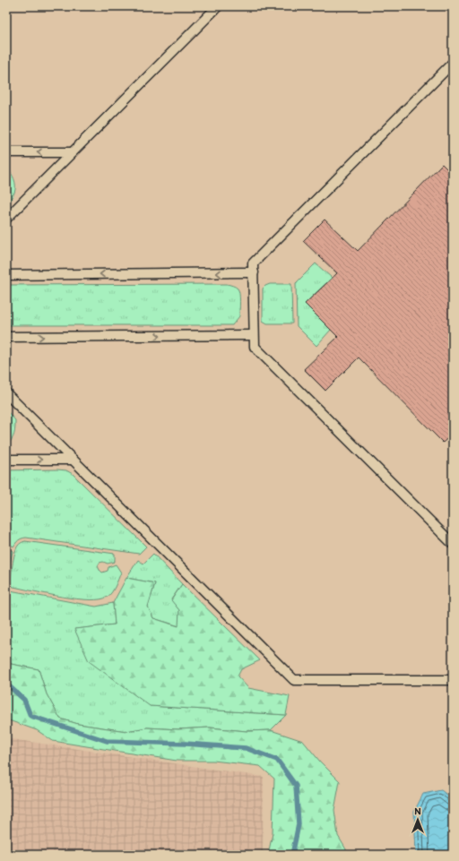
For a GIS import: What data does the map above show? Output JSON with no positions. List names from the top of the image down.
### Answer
{
  "north": "top"
}
